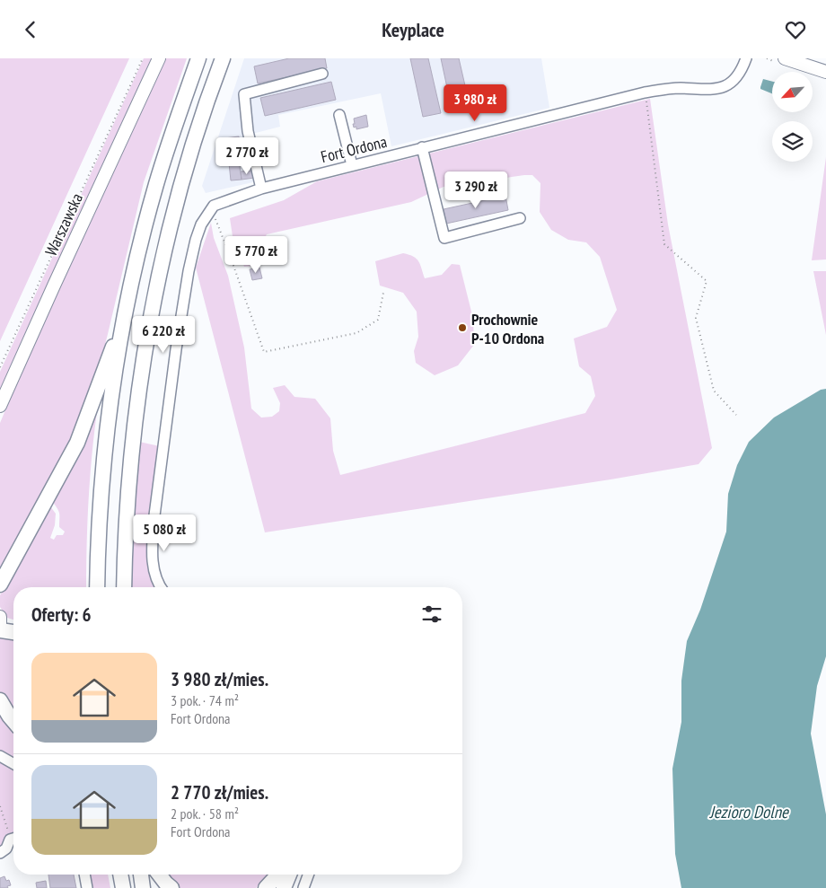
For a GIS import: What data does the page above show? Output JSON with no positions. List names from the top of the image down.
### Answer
{
  "streets": {
    "main road": ["Warszawska"],
    "street": ["Fort Ordona"]
  },
  "water": ["Jezioro Dolne"],
  "places": ["Prochownie P-10 Ordona"],
  "north": "bottom left",
  "page": {
    "header": "Keyplace",
    "price": [
      "3 980 zł",
      "2 770 zł",
      "3 290 zł",
      "5 770 zł",
      "6 220 zł",
      "5 080 zł"
    ],
    "heading": "Oferty: 6",
    "list": [
      {
        "name": "3 980 zł/mies.",
        "note": "3 pok. · 74 m² · Fort Ordona"
      },
      {
        "name": "2 770 zł/mies.",
        "note": "2 pok. · 58 m² · Fort Ordona"
      }
    ]
  }
}
